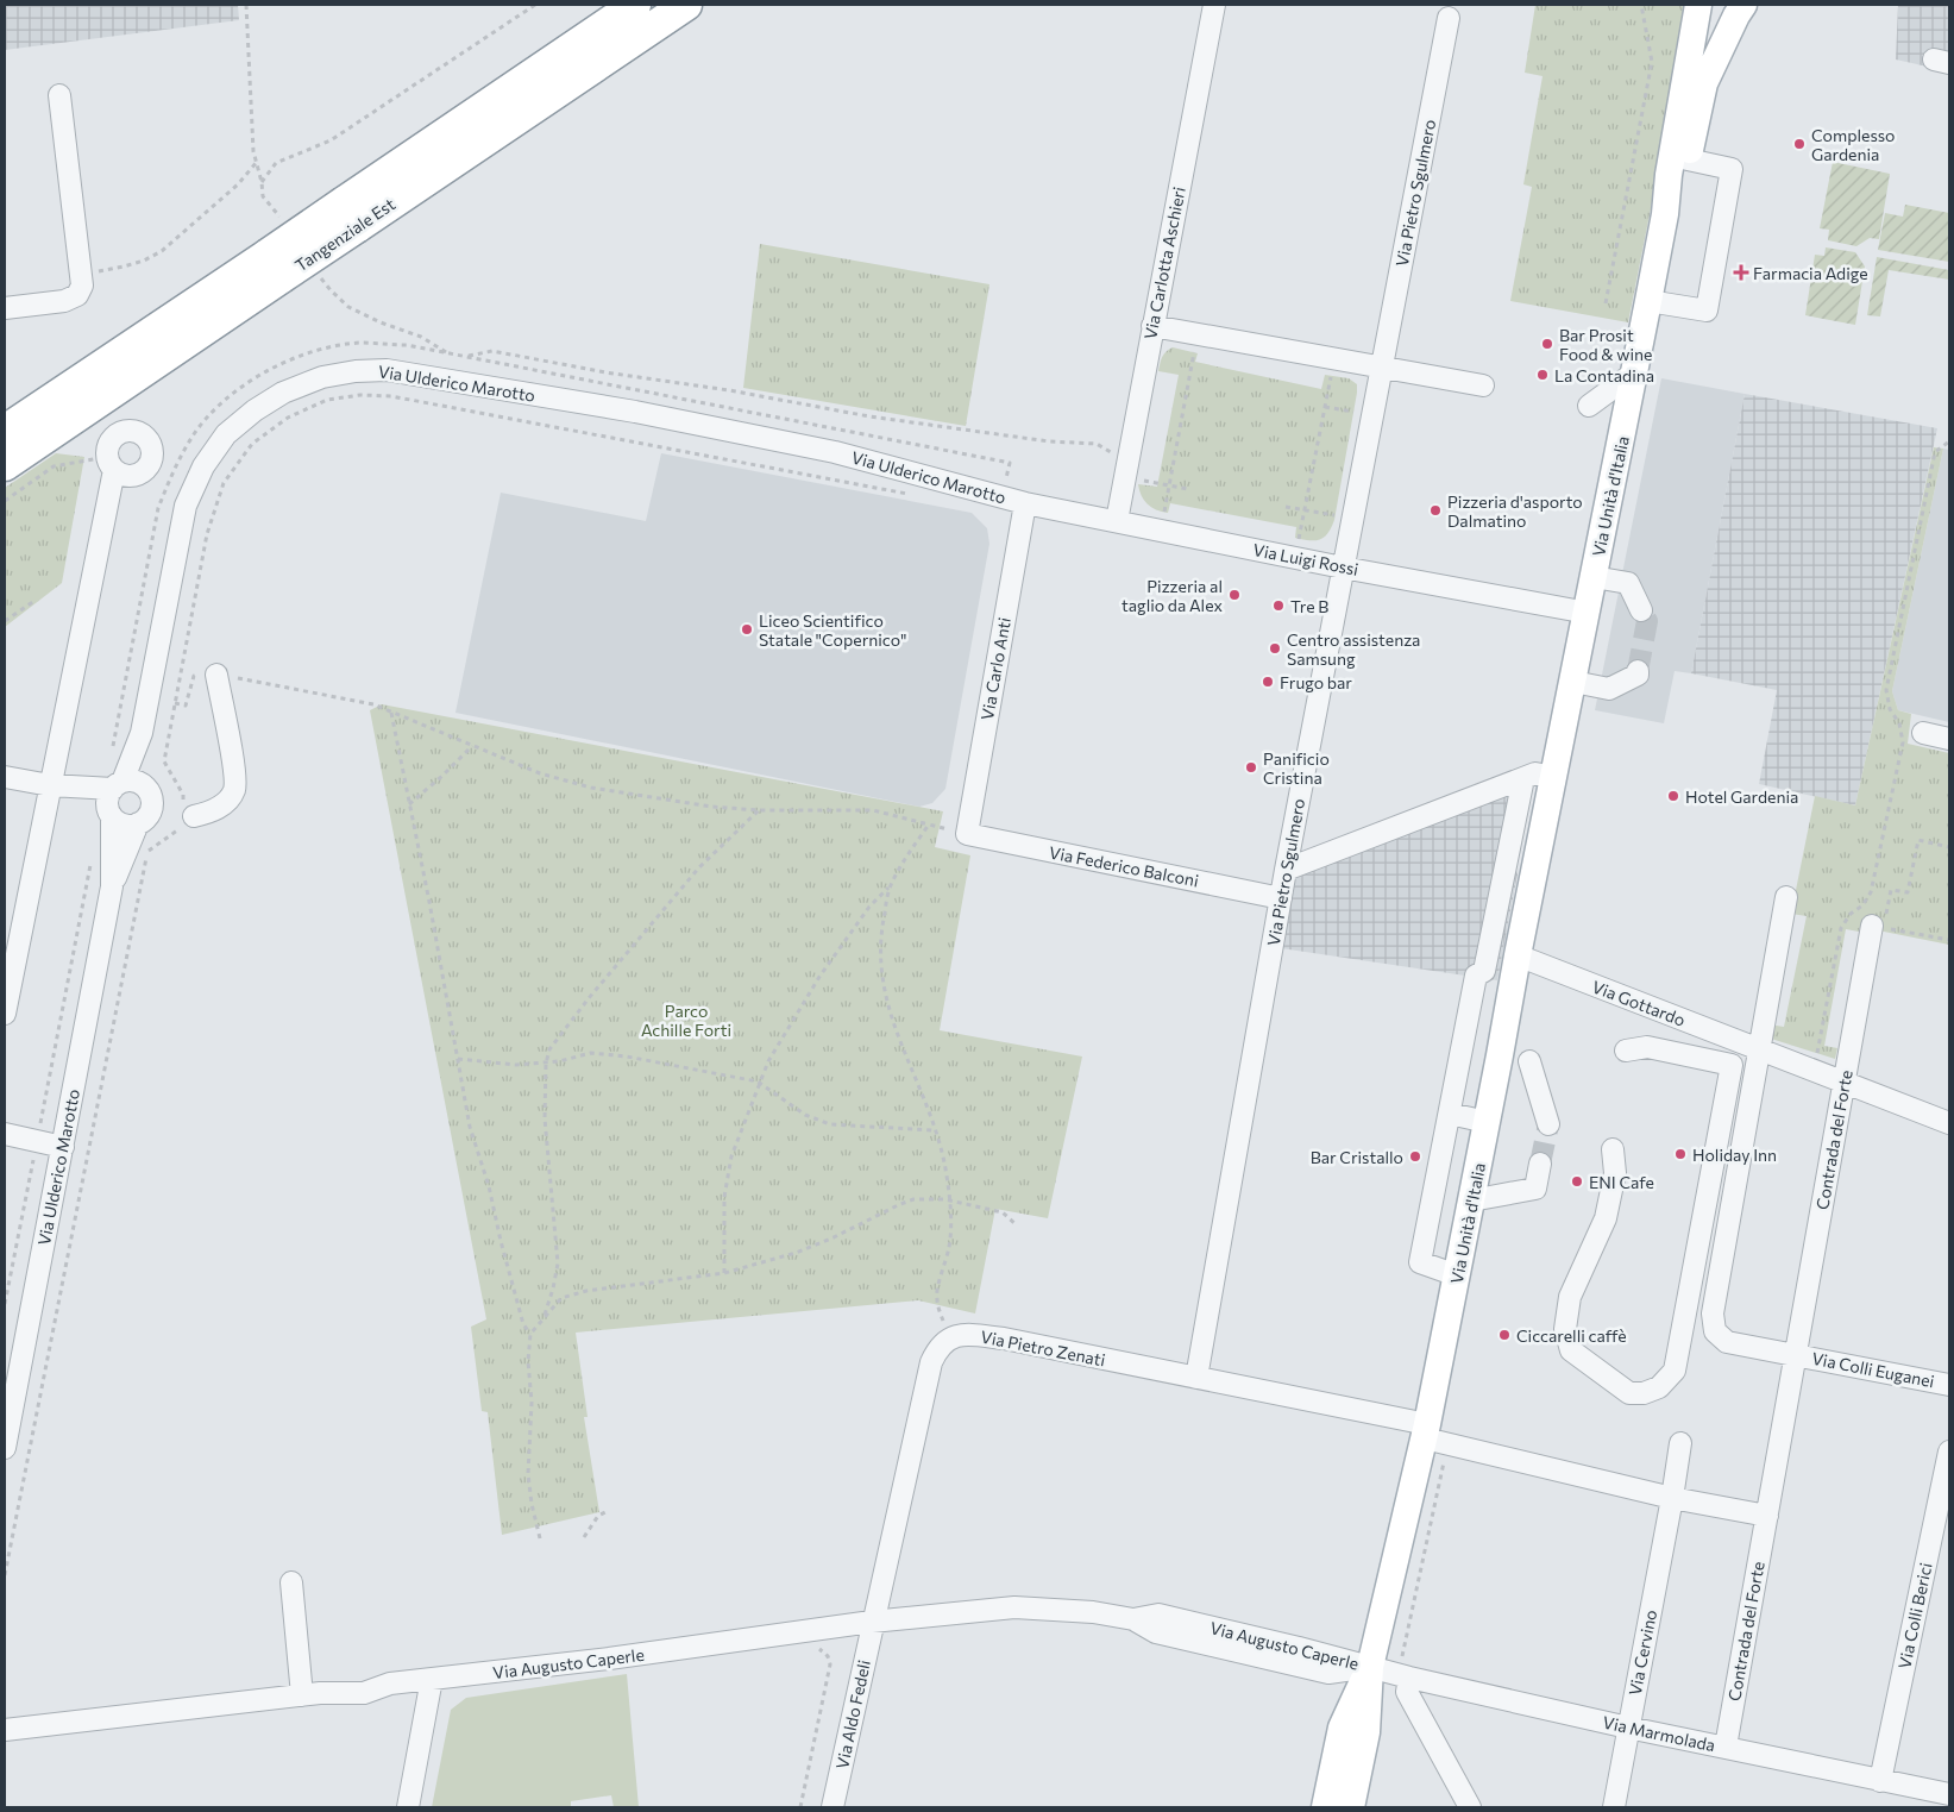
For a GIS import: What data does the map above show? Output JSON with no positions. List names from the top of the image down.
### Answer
{
  "streets": {
    "highway": ["Tangenziale Est"],
    "main road": ["Via Unità d'Italia"],
    "street": [
      "Via Pietro Sgulmero",
      "Via Carlotta Aschieri",
      "Via Ulderico Marotto",
      "Via Luigi Rossi",
      "Via Carlo Anti",
      "Via Federico Balconi",
      "Via Gottardo",
      "Contrada del Forte",
      "Via Pietro Zenati",
      "Via Colli Euganei",
      "Via Colli Berici",
      "Via Augusto Caperle",
      "Via Cervino",
      "Via Aldo Fedeli",
      "Via Marmolada"
    ]
  },
  "crossings": [
    ["Via Pietro Sgulmero", "Via Luigi Rossi"],
    ["Via Pietro Sgulmero", "Via Federico Balconi"],
    ["Via Pietro Sgulmero", "Via Pietro Zenati"],
    ["Via Carlotta Aschieri", "Via Luigi Rossi"],
    ["Via Ulderico Marotto", "Via Luigi Rossi"],
    ["Via Ulderico Marotto", "Via Carlo Anti"],
    ["Via Unità d'Italia", "Via Luigi Rossi"],
    ["Via Unità d'Italia", "Via Gottardo"],
    ["Via Unità d'Italia", "Via Pietro Zenati"],
    ["Via Unità d'Italia", "Via Augusto Caperle"],
    ["Via Unità d'Italia", "Via Marmolada"],
    ["Via Luigi Rossi", "Via Carlo Anti"],
    ["Via Carlo Anti", "Via Federico Balconi"],
    ["Via Gottardo", "Contrada del Forte"],
    ["Contrada del Forte", "Via Colli Euganei"],
    ["Contrada del Forte", "Via Marmolada"],
    ["Via Colli Berici", "Via Marmolada"],
    ["Via Augusto Caperle", "Via Aldo Fedeli"],
    ["Via Augusto Caperle", "Via Marmolada"],
    ["Via Cervino", "Via Marmolada"]
  ],
  "parks": ["Parco Achille Forti"],
  "places": {
    "other": [
      "Complesso Gardenia",
      "Bar Prosit Food & wine",
      "La Contadina",
      "Pizzeria d'asporto Dalmatino",
      "Pizzeria al taglio da Alex",
      "Tre B",
      "Liceo Scientifico Statale \"Copernico\"",
      "Centro assistenza Samsung",
      "Frugo bar",
      "Panificio Cristina",
      "Hotel Gardenia",
      "Holiday Inn",
      "Bar Cristallo",
      "ENI Cafe",
      "Ciccarelli caffè"
    ],
    "health": ["Farmacia Adige"]
  }
}
